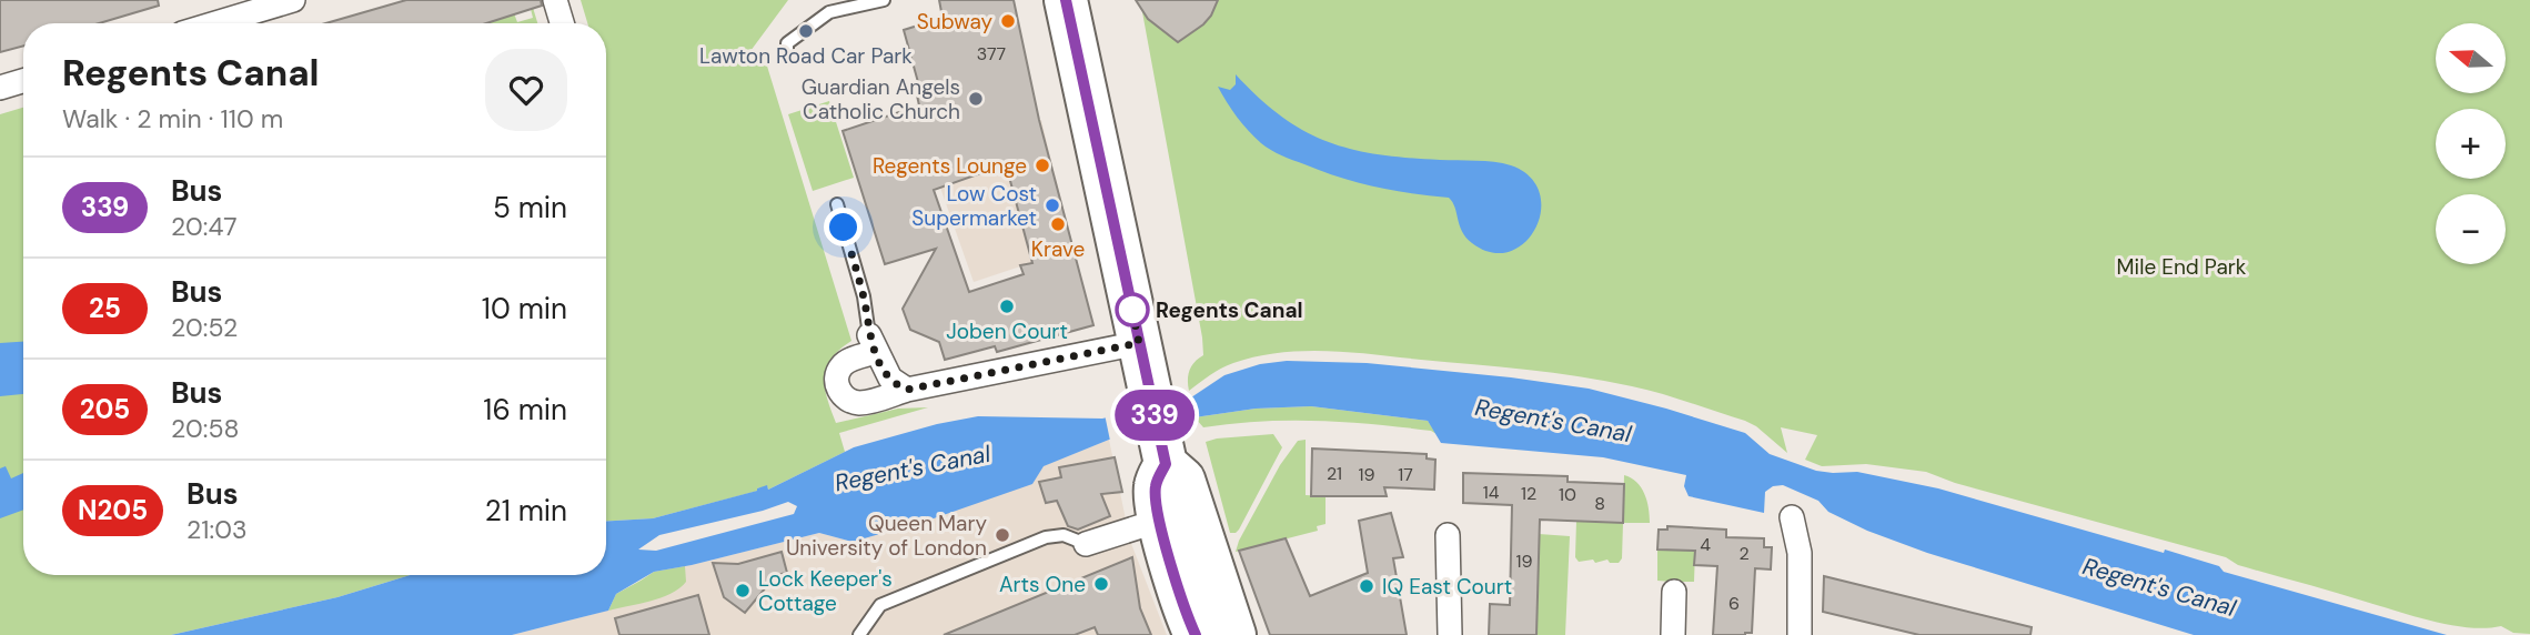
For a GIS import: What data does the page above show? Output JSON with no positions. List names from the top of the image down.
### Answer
{
  "water": ["Regent's Canal"],
  "parks": ["Mile End Park"],
  "places": [
    "Subway",
    "Lawton Road Car Park",
    "Guardian Angels Catholic Church",
    "Regents Lounge",
    "Low Cost Supermarket",
    "Krave",
    "Joben Court",
    "Regents Canal",
    "Queen Mary University of London",
    "Arts One",
    "IQ East Court",
    "Lock Keeper's Cottage"
  ],
  "lines": ["bus line 339"],
  "house_numbers": [
    "377",
    "21",
    "19",
    "17",
    "14",
    "12",
    "10",
    "8",
    "4",
    "2",
    "19",
    "6"
  ],
  "north": "left",
  "page": {
    "on_map": "339",
    "map_buttons": ["+", "−"],
    "heading": ["Regents Canal", "Walk · 2 min · 110 m"],
    "list": [
      {
        "mark": "339",
        "name": "Bus",
        "note": "20:47",
        "value": "5 min"
      },
      {
        "mark": "25",
        "name": "Bus",
        "note": "20:52",
        "value": "10 min"
      },
      {
        "mark": "205",
        "name": "Bus",
        "note": "20:58",
        "value": "16 min"
      },
      {
        "mark": "N205",
        "name": "Bus",
        "note": "21:03",
        "value": "21 min"
      }
    ]
  }
}
